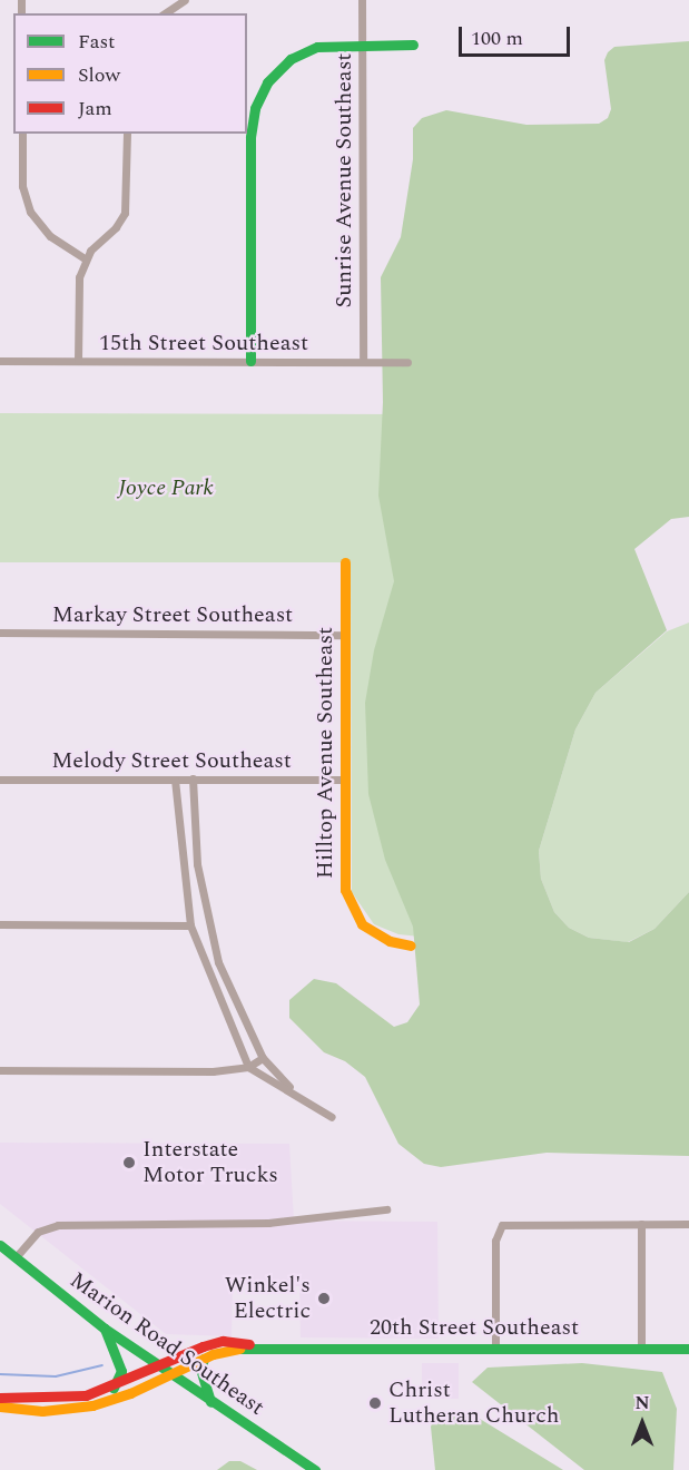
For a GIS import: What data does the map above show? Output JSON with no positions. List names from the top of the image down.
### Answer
{
  "streets": {
    "street": [
      "Sunrise Avenue Southeast",
      "15th Street Southeast",
      "Markay Street Southeast",
      "Hilltop Avenue Southeast",
      "Melody Street Southeast",
      "20th Street Southeast",
      "Marion Road Southeast"
    ]
  },
  "crossings": [
    ["Sunrise Avenue Southeast", "15th Street Southeast"],
    ["Markay Street Southeast", "Hilltop Avenue Southeast"],
    ["Hilltop Avenue Southeast", "Melody Street Southeast"],
    ["20th Street Southeast", "Marion Road Southeast"]
  ],
  "parks": ["Joyce Park"],
  "places": ["Interstate Motor Trucks", "Winkel's Electric", "Christ Lutheran Church"],
  "legend": ["Fast", "Slow", "Jam"],
  "scale_bar": "100 m",
  "north": "top"
}
